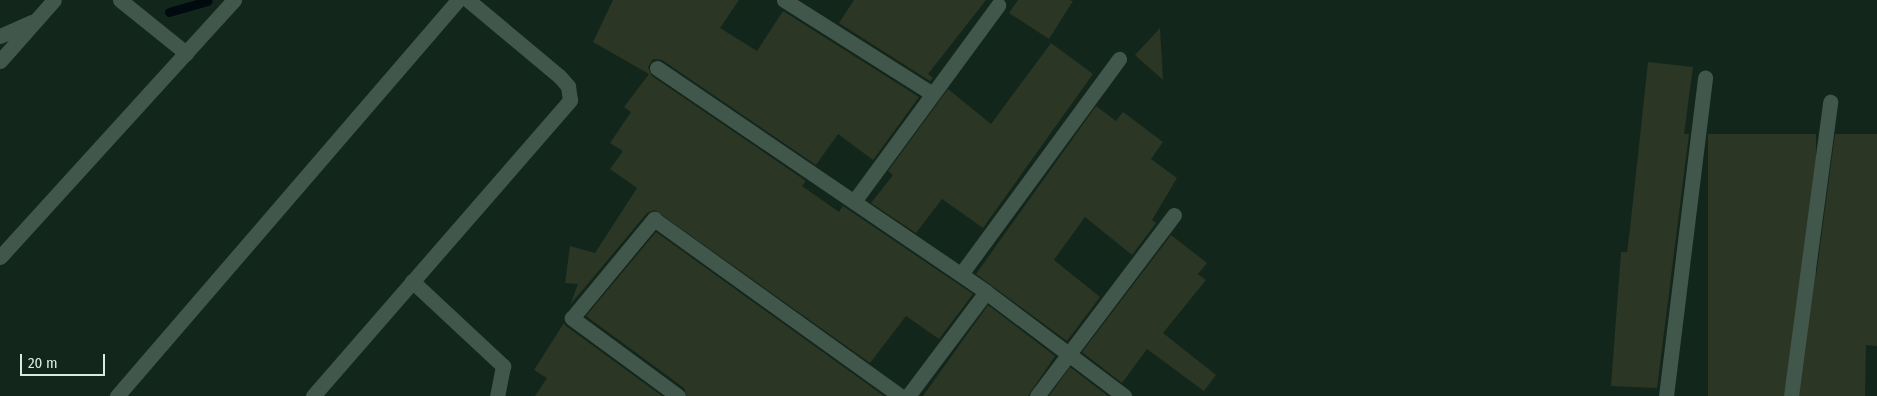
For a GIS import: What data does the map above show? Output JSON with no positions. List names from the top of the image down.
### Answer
{
  "scale_bar": "20 m"
}
